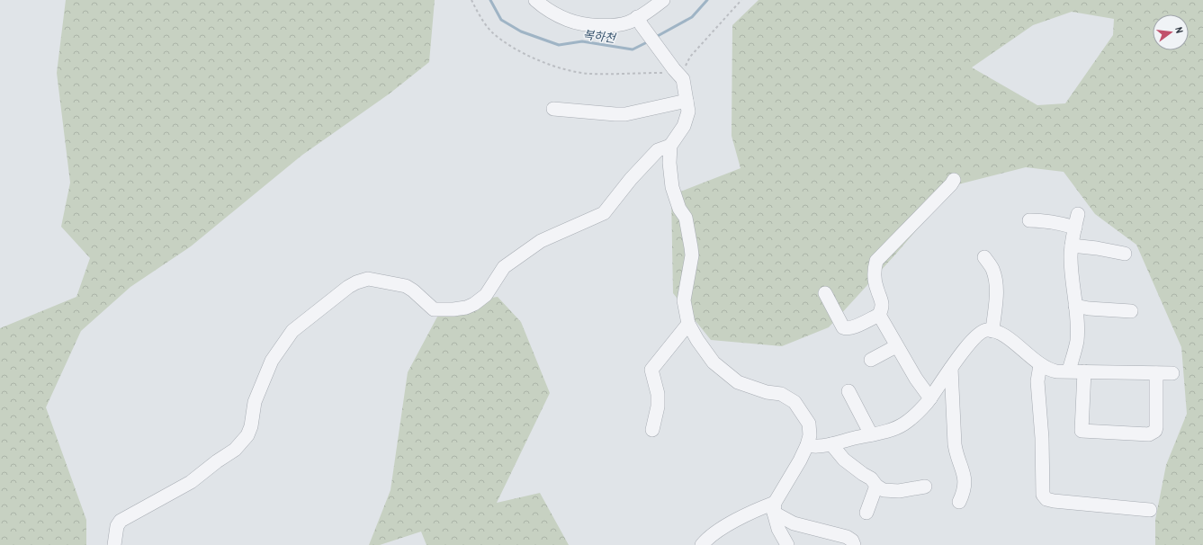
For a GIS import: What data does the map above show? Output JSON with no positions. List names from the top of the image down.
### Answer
{
  "water": ["복하천"],
  "north": "right"
}
